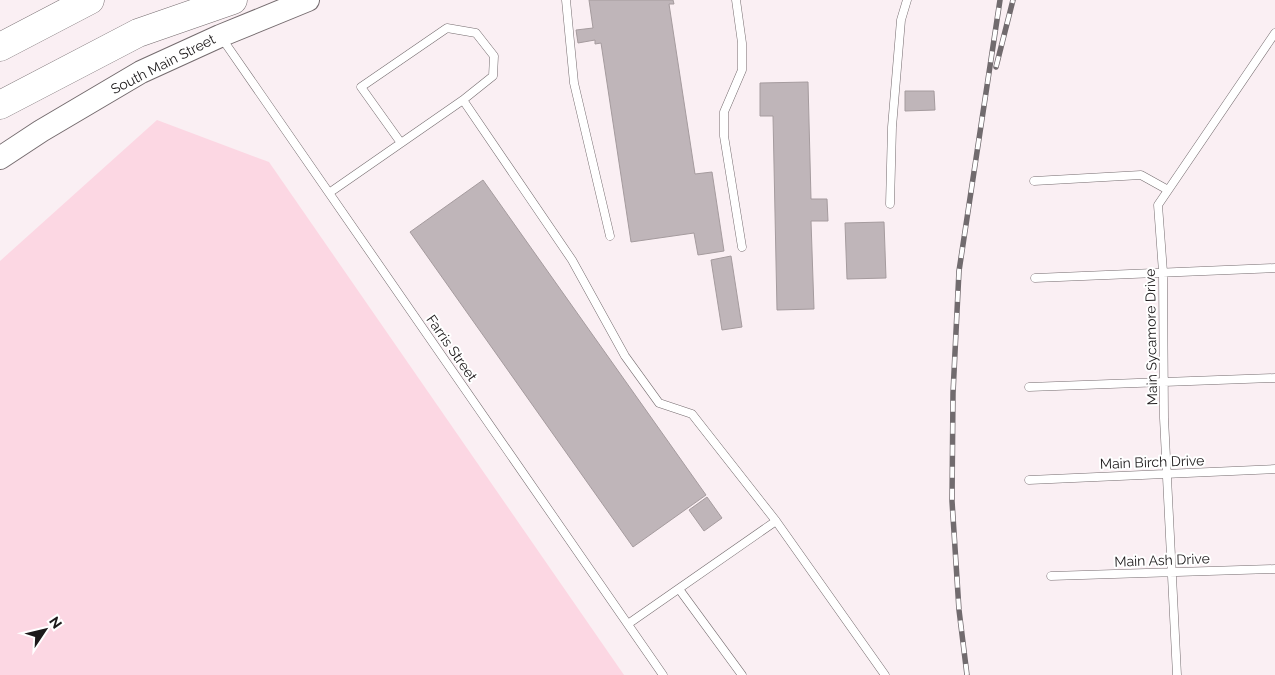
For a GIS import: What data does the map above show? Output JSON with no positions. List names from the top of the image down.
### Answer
{
  "streets": {
    "street": ["South Main Street"],
    "lane": [
      "Main Sycamore Drive",
      "Farris Street",
      "Main Birch Drive",
      "Main Ash Drive"
    ]
  },
  "crossings": [
    ["South Main Street", "Farris Street"],
    ["Main Sycamore Drive", "Main Birch Drive"],
    ["Main Sycamore Drive", "Main Ash Drive"]
  ],
  "north": "top right"
}
